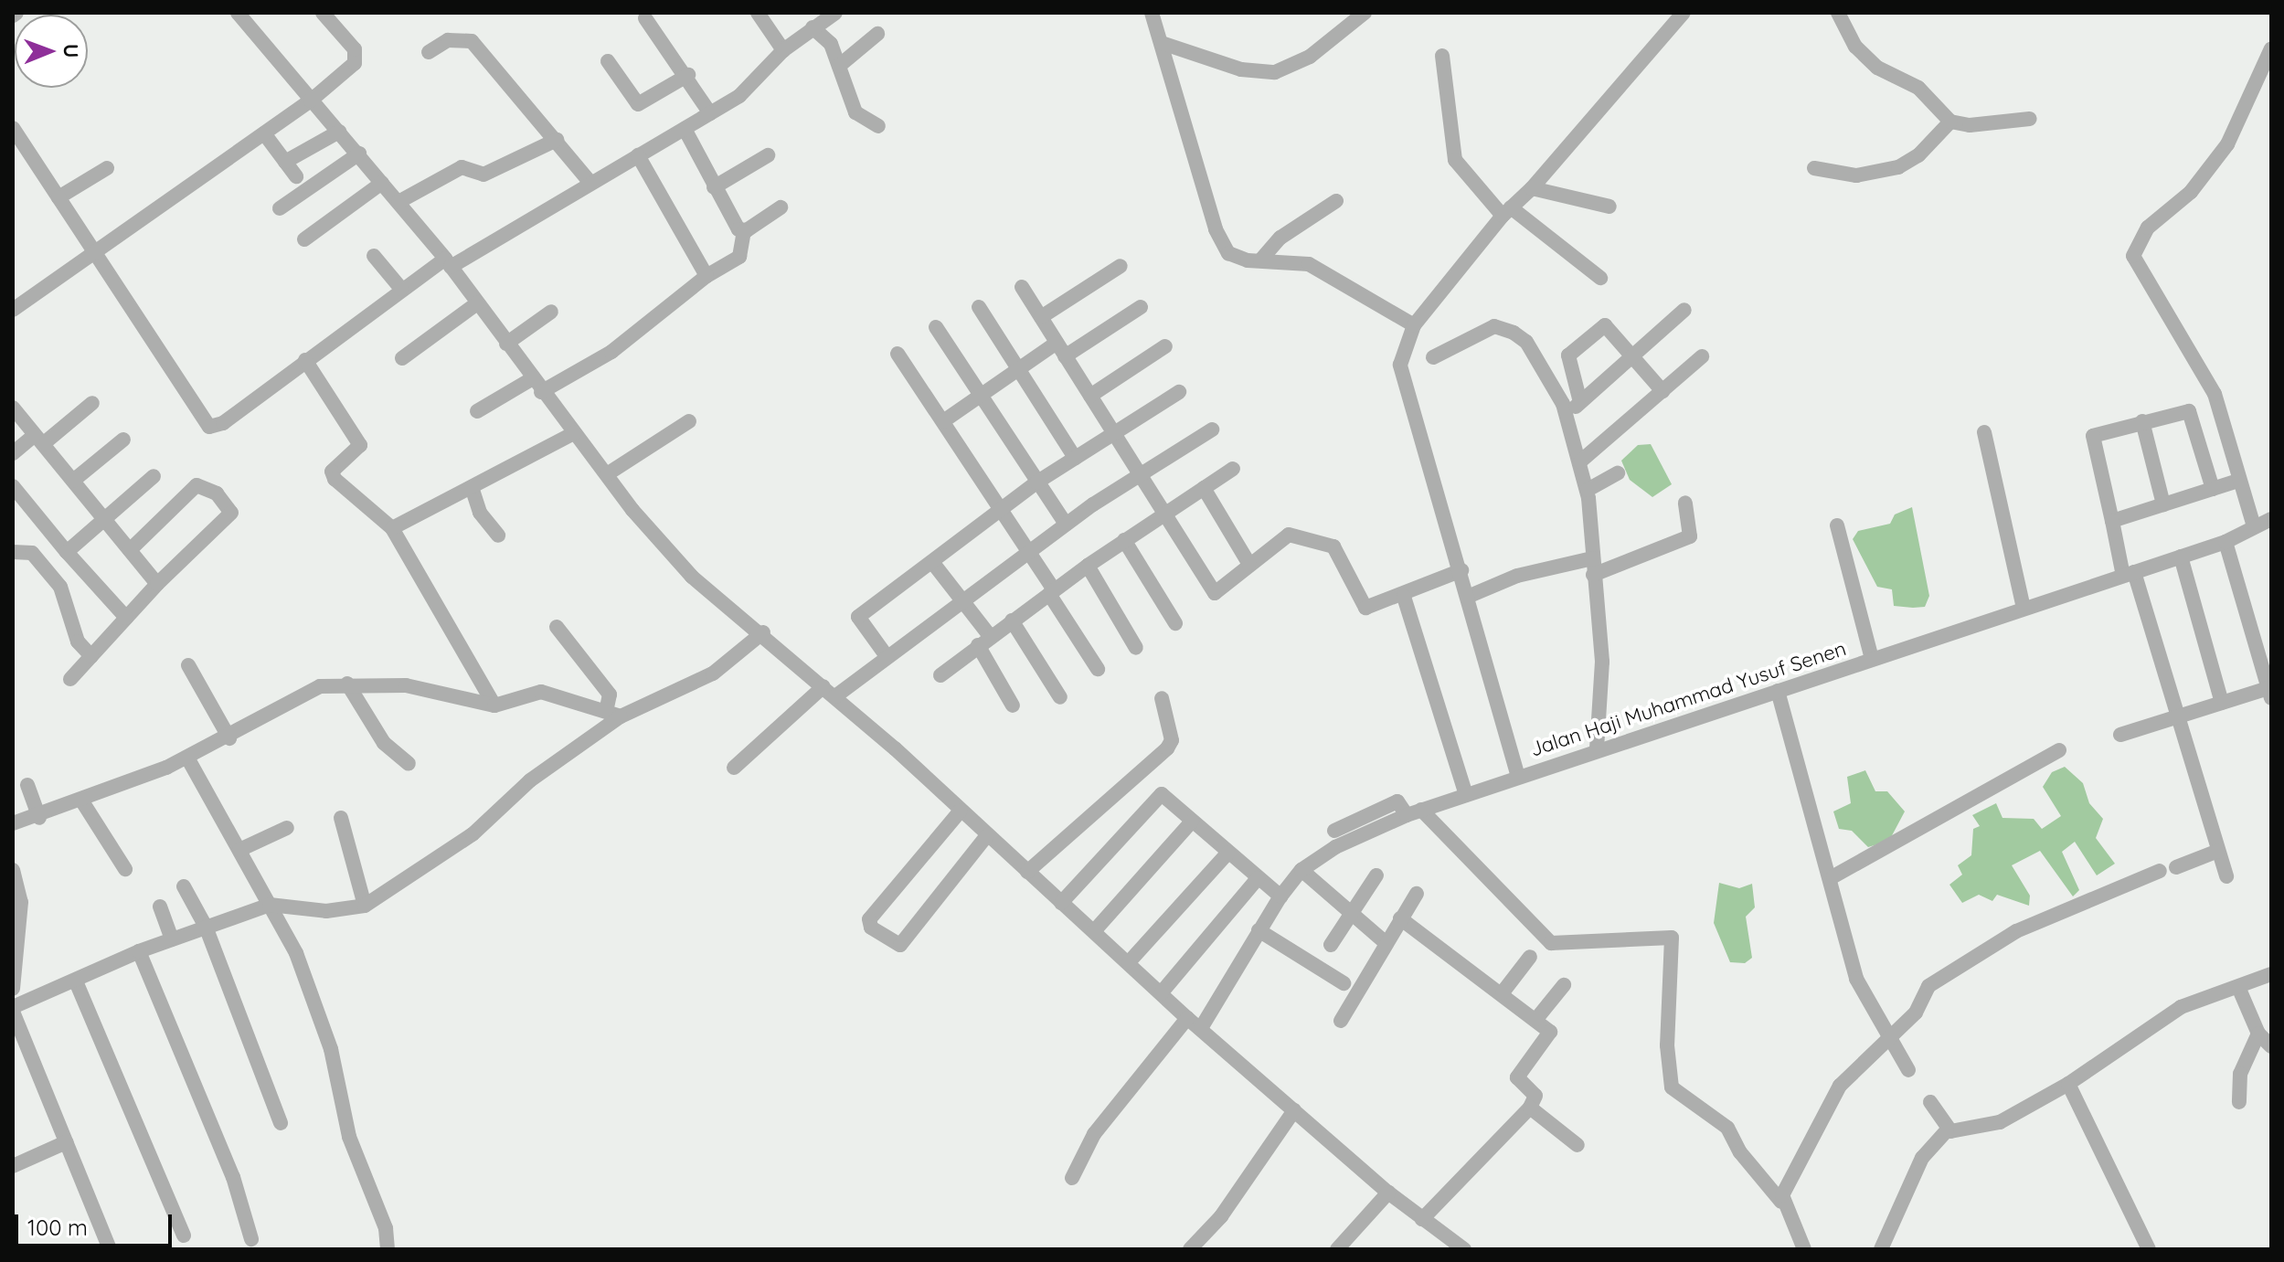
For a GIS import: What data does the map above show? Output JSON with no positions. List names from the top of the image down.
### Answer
{
  "streets": {
    "street": ["Jalan Haji Muhammad Yusuf Senen"]
  },
  "scale_bar": "100 m",
  "north": "right"
}
